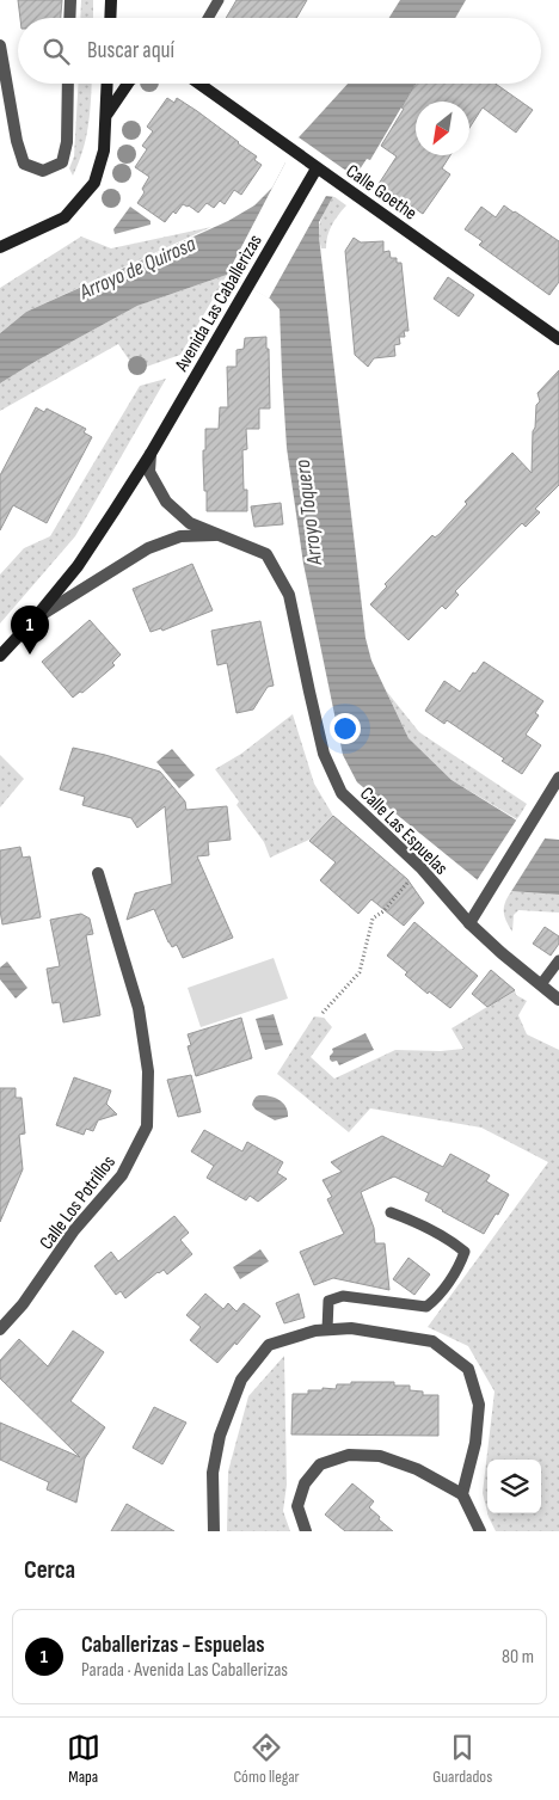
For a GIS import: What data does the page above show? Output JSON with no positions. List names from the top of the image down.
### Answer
{
  "streets": {
    "main road": ["Calle Goethe", "Avenida Las Caballerizas"],
    "street": ["Calle Las Espuelas", "Calle Los Potrillos"]
  },
  "crossings": [
    ["Calle Goethe", "Avenida Las Caballerizas"],
    ["Avenida Las Caballerizas", "Calle Las Espuelas"]
  ],
  "water": ["Arroyo de Quirosa", "Arroyo Toquero"],
  "north": "bottom left",
  "page": {
    "search": "Buscar aquí",
    "pins": "1",
    "heading": "Cerca",
    "list": [
      {
        "mark": "1",
        "name": "Caballerizas - Espuelas",
        "note": "Parada · Avenida Las Caballerizas",
        "value": "80 m"
      }
    ],
    "nav": ["Mapa", "Cómo llegar", "Guardados"]
  }
}
